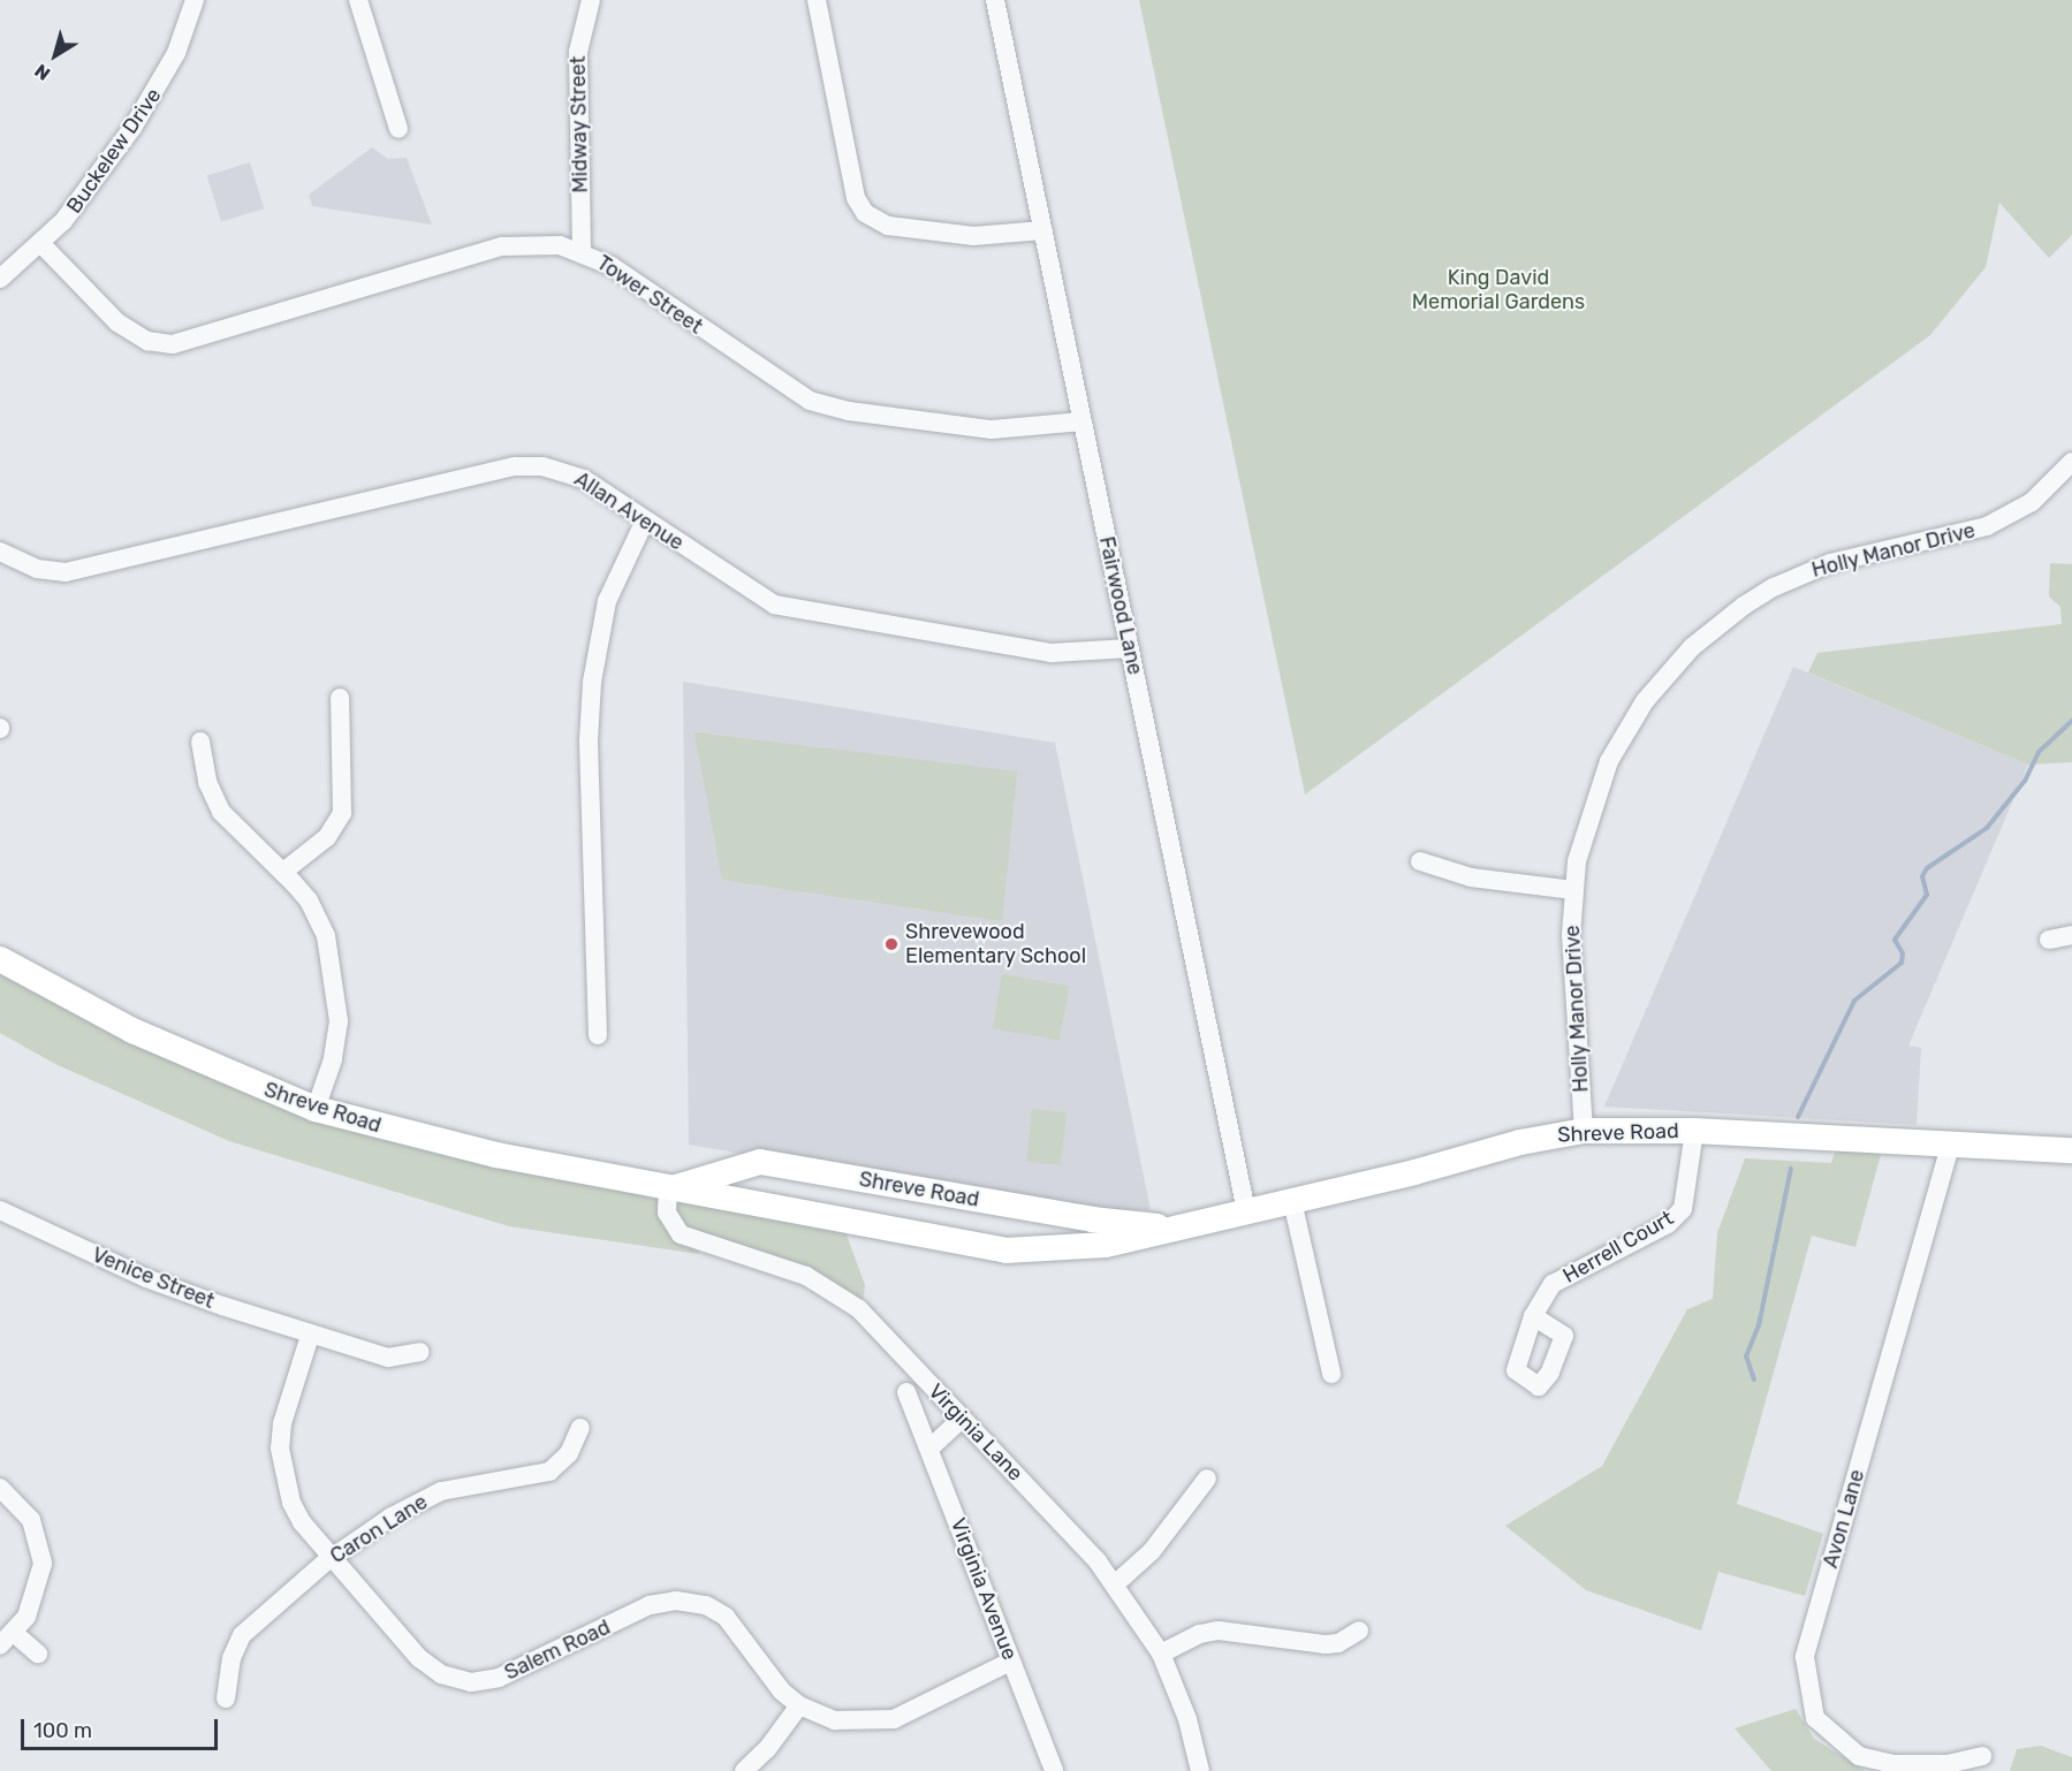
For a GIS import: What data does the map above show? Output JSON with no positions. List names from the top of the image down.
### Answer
{
  "streets": {
    "main road": ["Shreve Road"],
    "street": [
      "Midway Street",
      "Buckelew Drive",
      "Tower Street",
      "Allan Avenue",
      "Holly Manor Drive",
      "Fairwood Lane",
      "Herrell Court",
      "Venice Street",
      "Virginia Lane",
      "Avon Lane",
      "Caron Lane",
      "Virginia Avenue",
      "Salem Road"
    ]
  },
  "crossings": [
    ["Midway Street", "Tower Street"],
    ["Buckelew Drive", "Tower Street"],
    ["Tower Street", "Fairwood Lane"],
    ["Allan Avenue", "Fairwood Lane"],
    ["Holly Manor Drive", "Shreve Road"],
    ["Fairwood Lane", "Shreve Road"],
    ["Shreve Road", "Herrell Court"],
    ["Shreve Road", "Virginia Lane"],
    ["Shreve Road", "Avon Lane"],
    ["Venice Street", "Salem Road"],
    ["Caron Lane", "Salem Road"],
    ["Virginia Avenue", "Salem Road"]
  ],
  "parks": ["King David Memorial Gardens"],
  "places": ["Shrevewood Elementary School"],
  "scale_bar": "100 m",
  "north": "bottom left"
}
